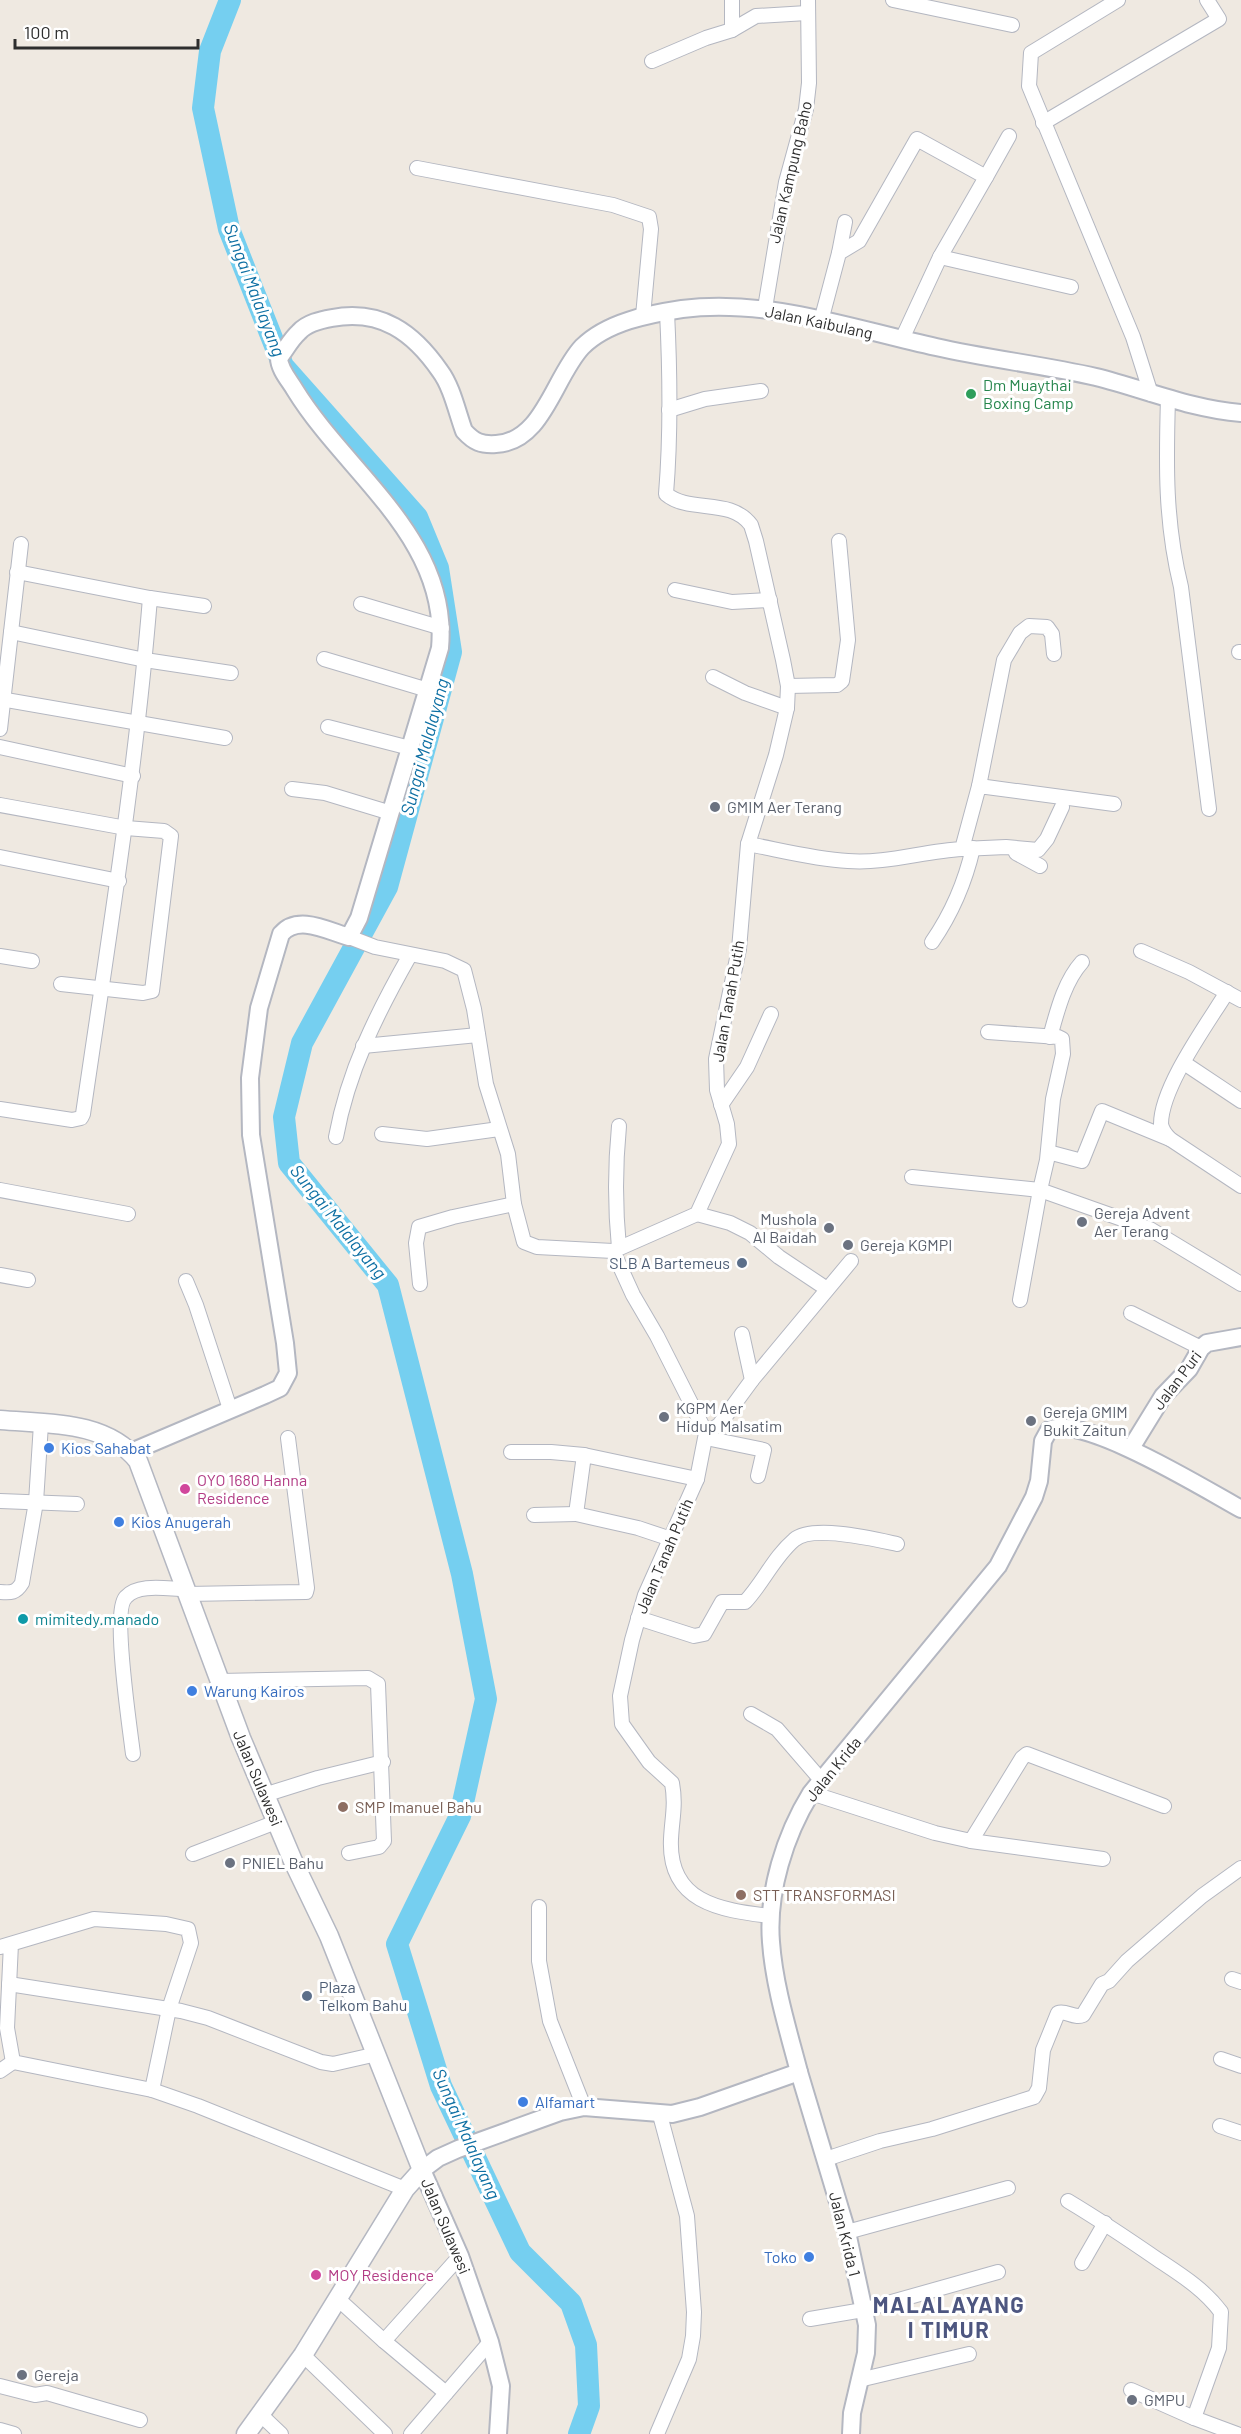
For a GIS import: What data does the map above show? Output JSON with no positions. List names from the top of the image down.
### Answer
{
  "streets": {
    "main road": ["Jalan Sulawesi"],
    "street": [
      "Jalan Kampung Baho",
      "Jalan Kaibulang",
      "Jalan Tanah Putih",
      "Jalan Puri",
      "Jalan Krida",
      "Jalan Krida 1"
    ]
  },
  "crossings": [
    ["Jalan Kampung Baho", "Jalan Kaibulang"],
    ["Jalan Tanah Putih", "Jalan Krida"],
    ["Jalan Puri", "Jalan Krida"],
    ["Jalan Krida", "Jalan Krida 1"]
  ],
  "districts": ["MALALAYANG I TIMUR"],
  "water": ["Sungai Malalayang"],
  "places": [
    "Dm Muaythai Boxing Camp",
    "GMIM Aer Terang",
    "Gereja Advent Aer Terang",
    "Mushola Al Baidah",
    "Gereja KGMPI",
    "SLB A Bartemeus",
    "KGPM Aer Hidup Malsatim",
    "Gereja GMIM Bukit Zaitun",
    "Kios Sahabat",
    "OYO 1680 Hanna Residence",
    "Kios Anugerah",
    "mimitedy.manado",
    "Warung Kairos",
    "SMP Imanuel Bahu",
    "PNIEL Bahu",
    "STT TRANSFORMASI",
    "Plaza Telkom Bahu",
    "Alfamart",
    "Toko",
    "MOY Residence",
    "Gereja",
    "GMPU"
  ],
  "scale_bar": "100 m"
}
